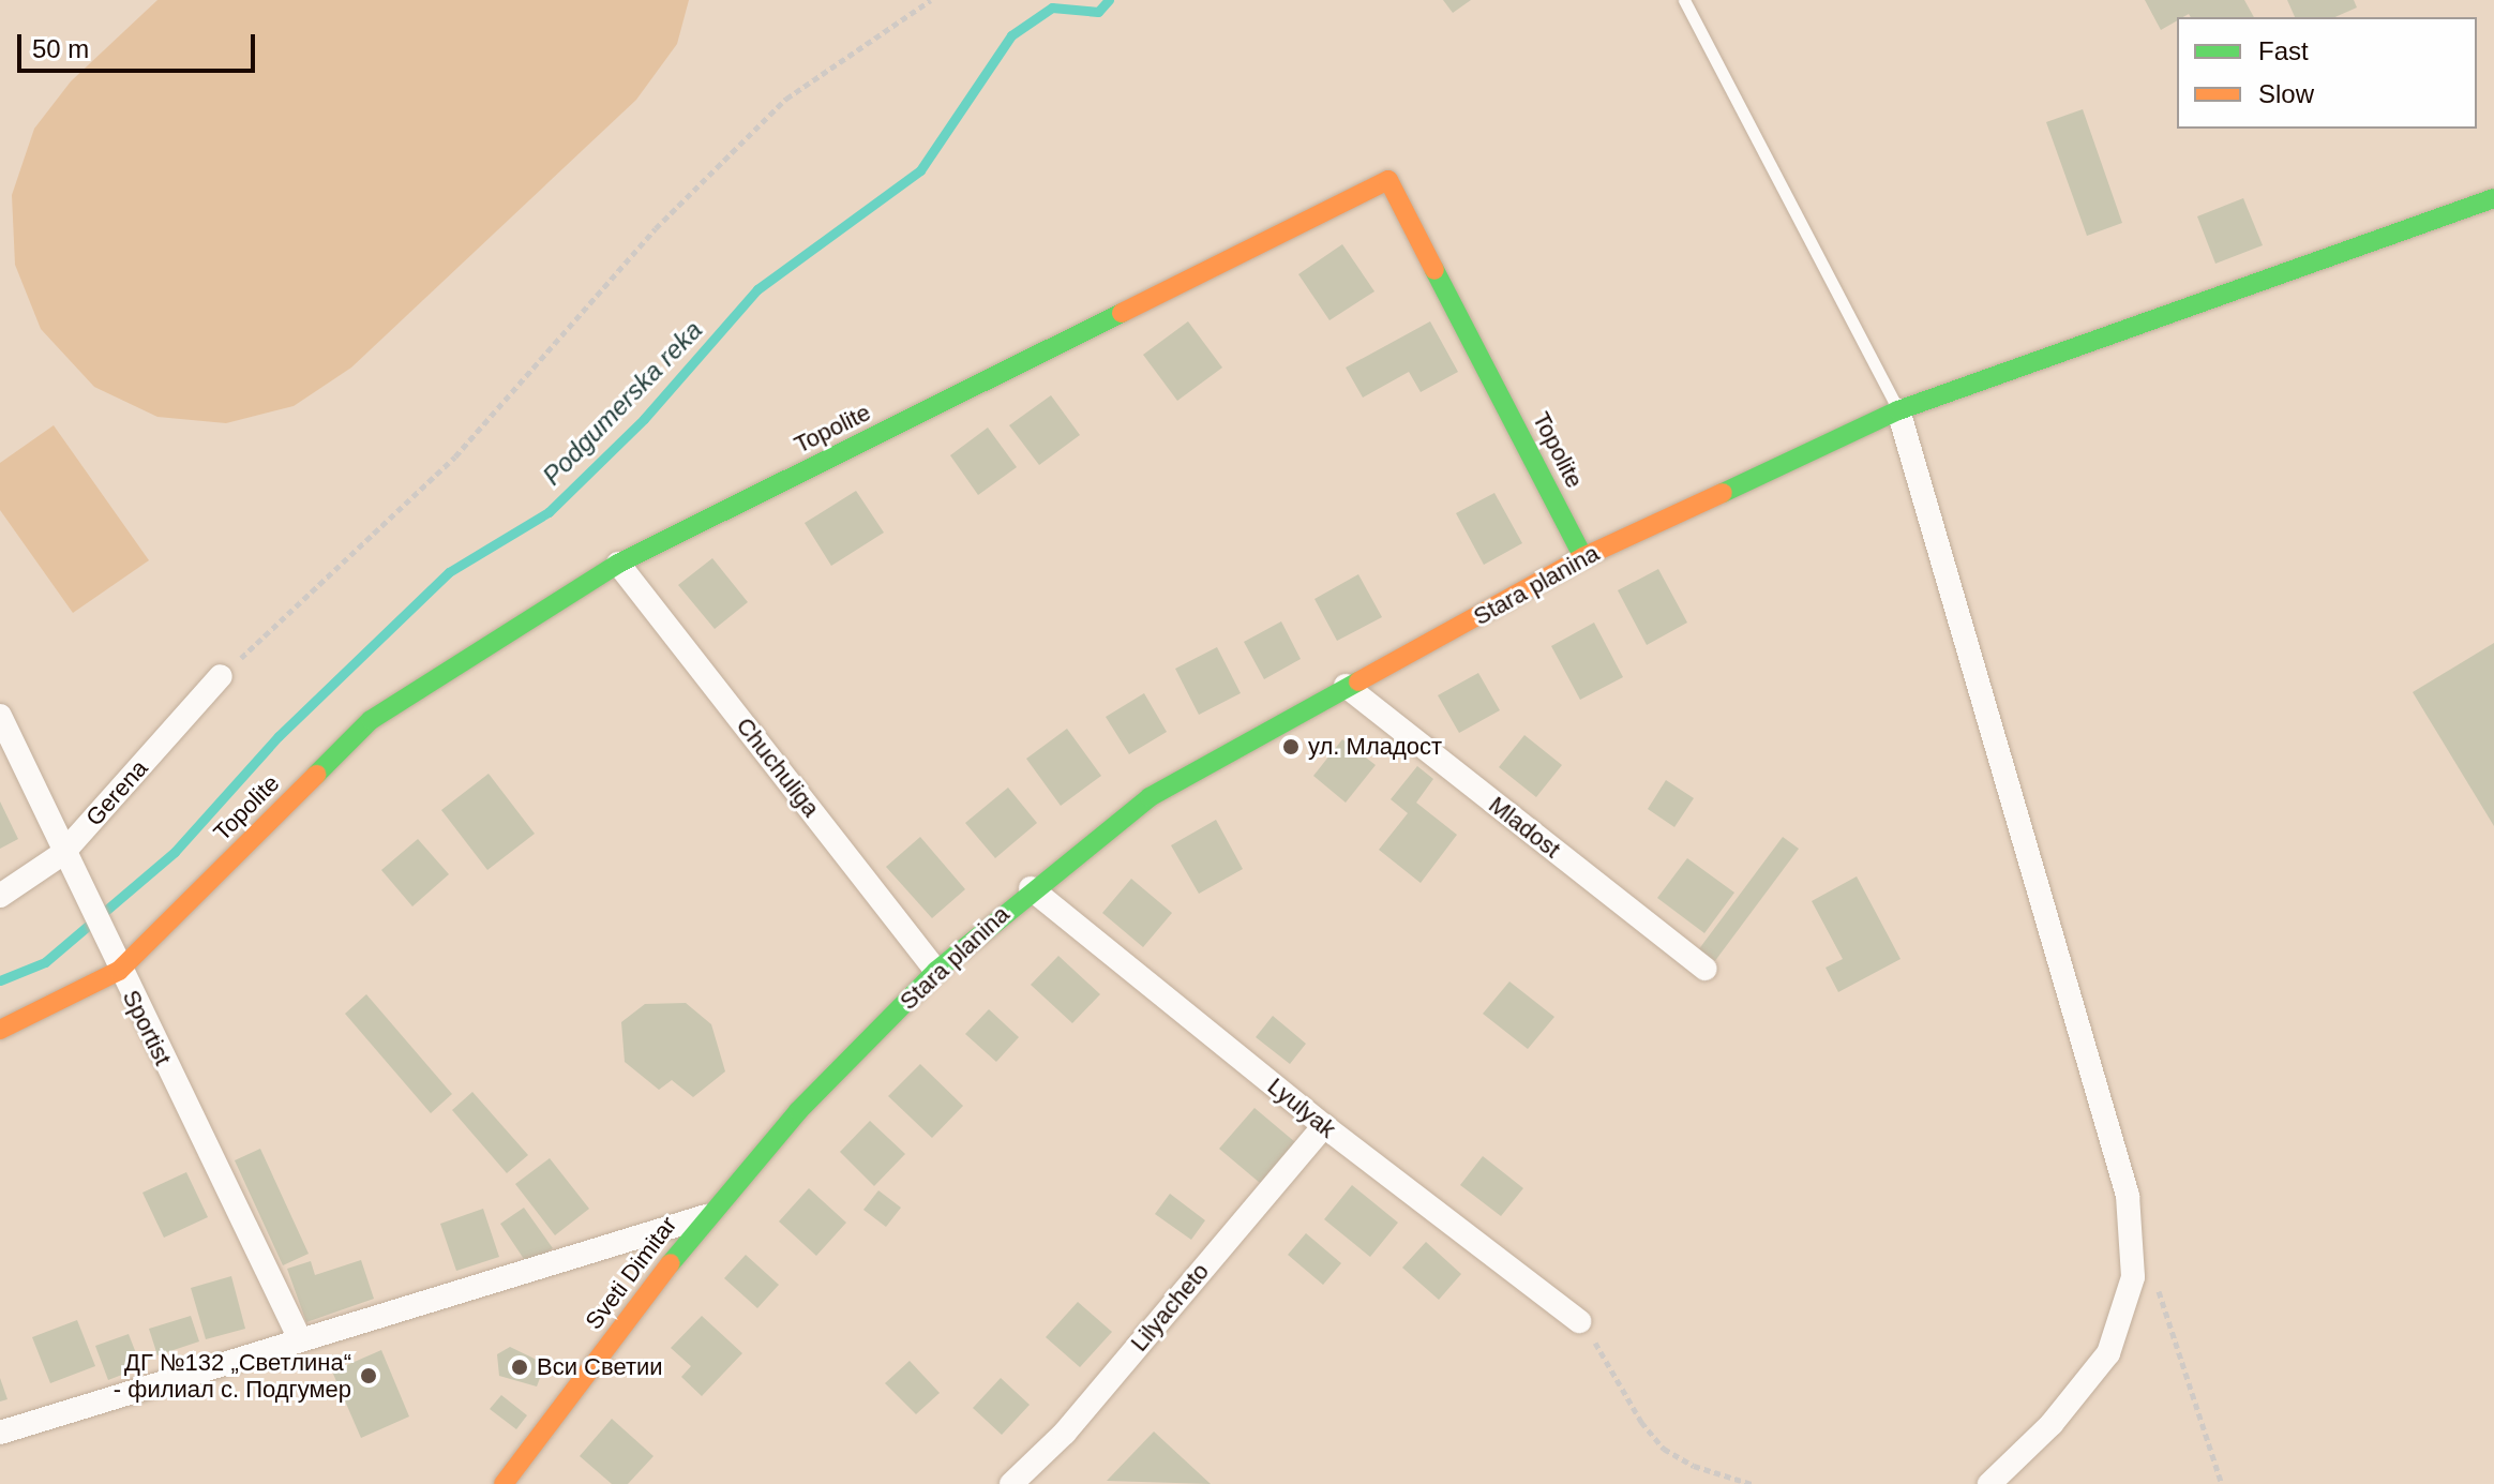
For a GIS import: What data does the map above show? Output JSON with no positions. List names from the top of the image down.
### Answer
{
  "streets": {
    "street": [
      "Topolite",
      "Stara planina",
      "Chuchuliga",
      "Gerena",
      "Mladost",
      "Sportist",
      "Lyulyak",
      "Sveti Dimitar",
      "Lilyacheto"
    ]
  },
  "crossings": [
    ["Topolite", "Stara planina"],
    ["Topolite", "Chuchuliga"],
    ["Topolite", "Sportist"],
    ["Stara planina", "Chuchuliga"],
    ["Stara planina", "Mladost"],
    ["Stara planina", "Lyulyak"],
    ["Stara planina", "Sveti Dimitar"],
    ["Gerena", "Sportist"],
    ["Lyulyak", "Lilyacheto"]
  ],
  "water": ["Podgumerska reka"],
  "places": ["ул. Младост", "Вси Светии", "ДГ №132 „Светлина“ - филиал с. Подгумер"],
  "legend": ["Fast", "Slow"],
  "scale_bar": "50 m"
}
